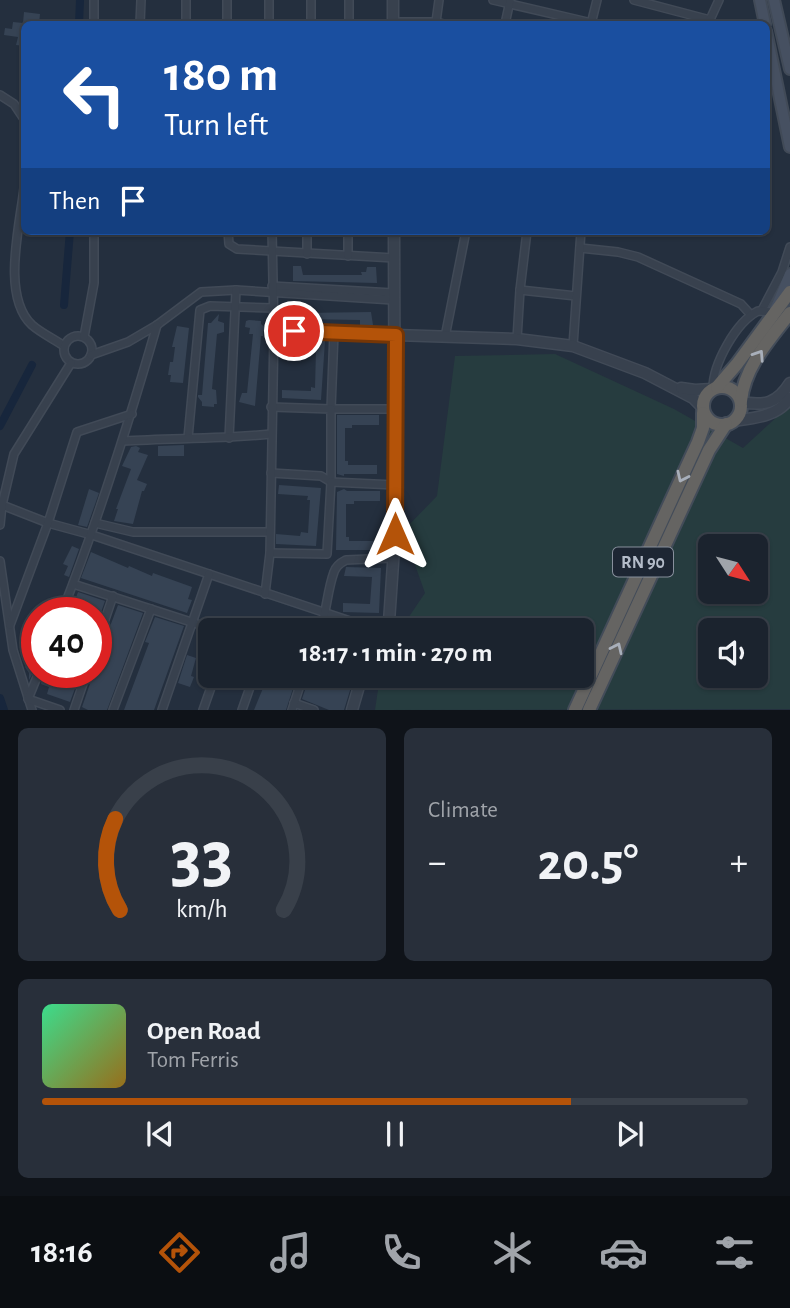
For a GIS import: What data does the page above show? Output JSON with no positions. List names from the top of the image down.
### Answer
{
  "streets": {
    "highway": ["RN 90"]
  },
  "north": "bottom right",
  "page": {
    "turn": ["180 m", "Turn left"],
    "then": "Then",
    "limit": "40",
    "trip": "18:17 · 1 min · 270 m",
    "tile": "Climate",
    "heat": ["−", "20.5°", "+"],
    "song": ["Open Road", "Tom Ferris"],
    "tabs": "18:16",
    "gauge": ["33", "km/h"]
  }
}
